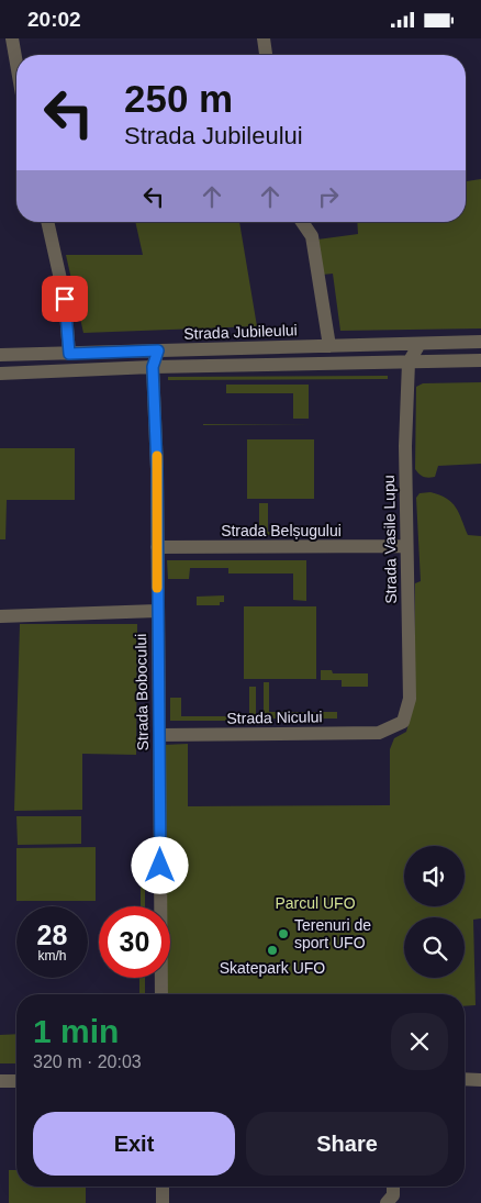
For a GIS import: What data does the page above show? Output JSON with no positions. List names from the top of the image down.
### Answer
{
  "streets": {
    "street": [
      "Strada Jubileului",
      "Strada Belșugului",
      "Strada Vasile Lupu",
      "Strada Bobocului",
      "Strada Nicului"
    ]
  },
  "crossings": [
    ["Strada Jubileului", "Strada Vasile Lupu"],
    ["Strada Jubileului", "Strada Bobocului"],
    ["Strada Belșugului", "Strada Vasile Lupu"],
    ["Strada Belșugului", "Strada Bobocului"],
    ["Strada Vasile Lupu", "Strada Nicului"],
    ["Strada Bobocului", "Strada Nicului"]
  ],
  "parks": ["Parcul UFO"],
  "places": ["Terenuri de sport UFO", "Skatepark UFO"],
  "page": {
    "status": "20:02",
    "turn": ["250 m", "Strada Jubileului"],
    "speed": "28 km/h",
    "limit": "30",
    "heading": ["1 min", "320 m · 20:03"],
    "buttons": ["Exit", "Share"]
  }
}
